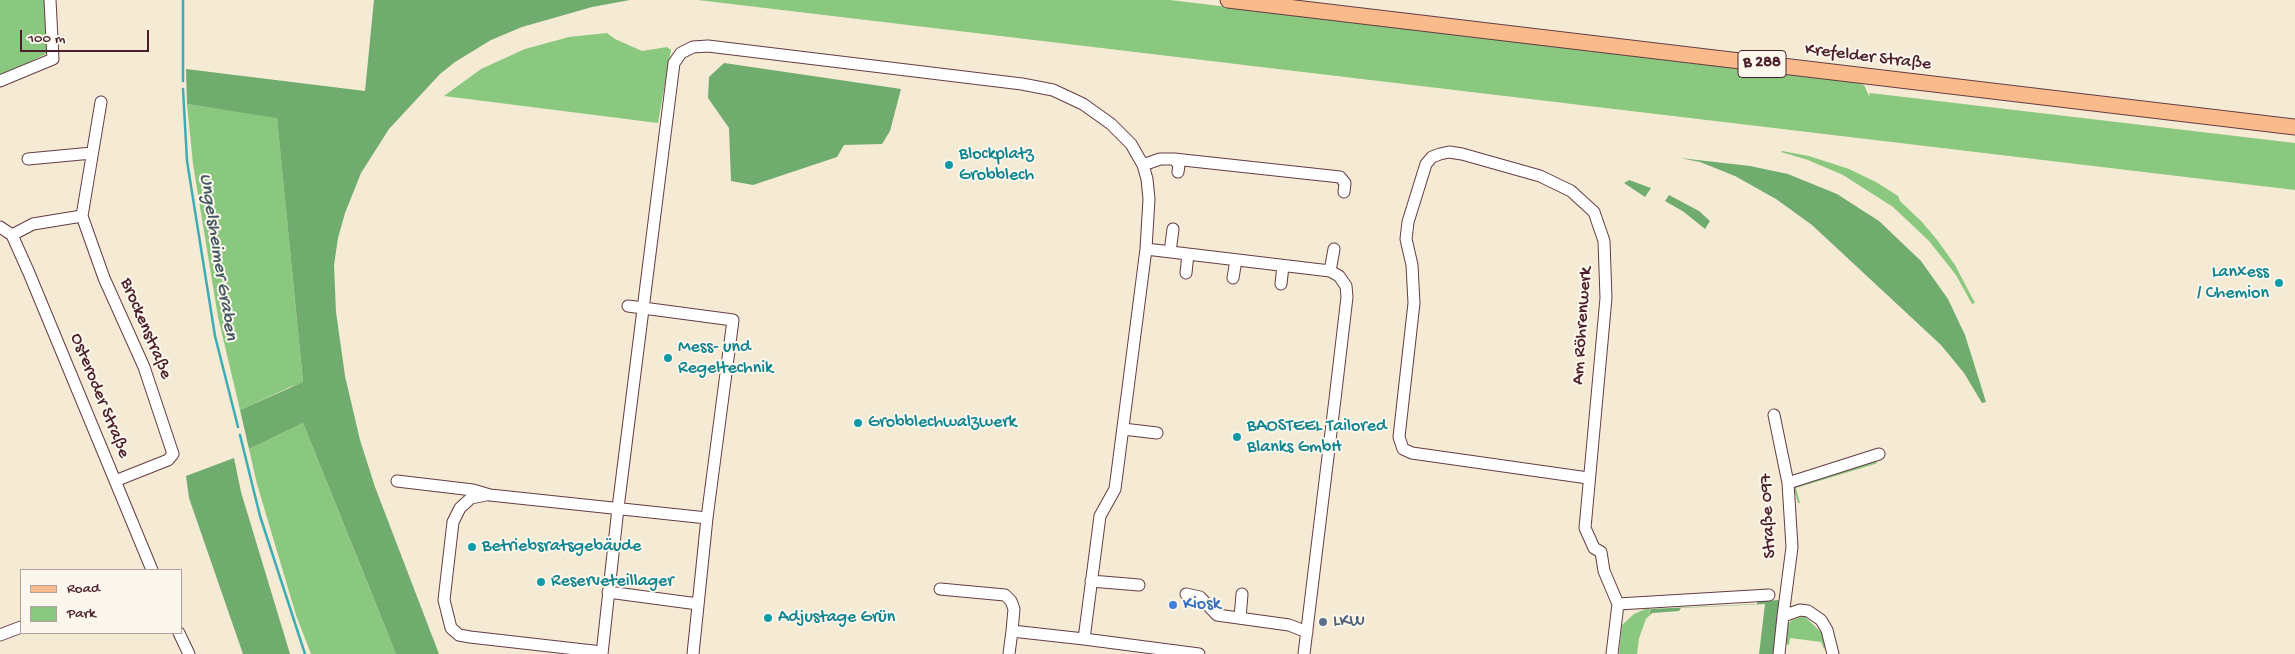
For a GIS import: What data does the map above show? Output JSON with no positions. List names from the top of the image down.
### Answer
{
  "streets": {
    "main road": ["Krefelder Straße", "B 288"],
    "street": [
      "Am Röhrenwerk",
      "Brockenstraße",
      "Osteroder Straße",
      "Straße 097"
    ]
  },
  "crossings": [
    ["Brockenstraße", "Osteroder Straße"]
  ],
  "water": ["Ungelsheimer Graben"],
  "places": [
    "Blockplatz Grobblech",
    "Lanxess / Chemion",
    "Mess- und Regeltechnik",
    "Grobblechwalzwerk",
    "BAOSTEEL Tailored Blanks GmbH",
    "Betriebsratsgebäude",
    "Reserveteillager",
    "Kiosk",
    "Adjustage Grün",
    "LKW"
  ],
  "legend": ["Road", "Park"],
  "scale_bar": "100 m"
}
